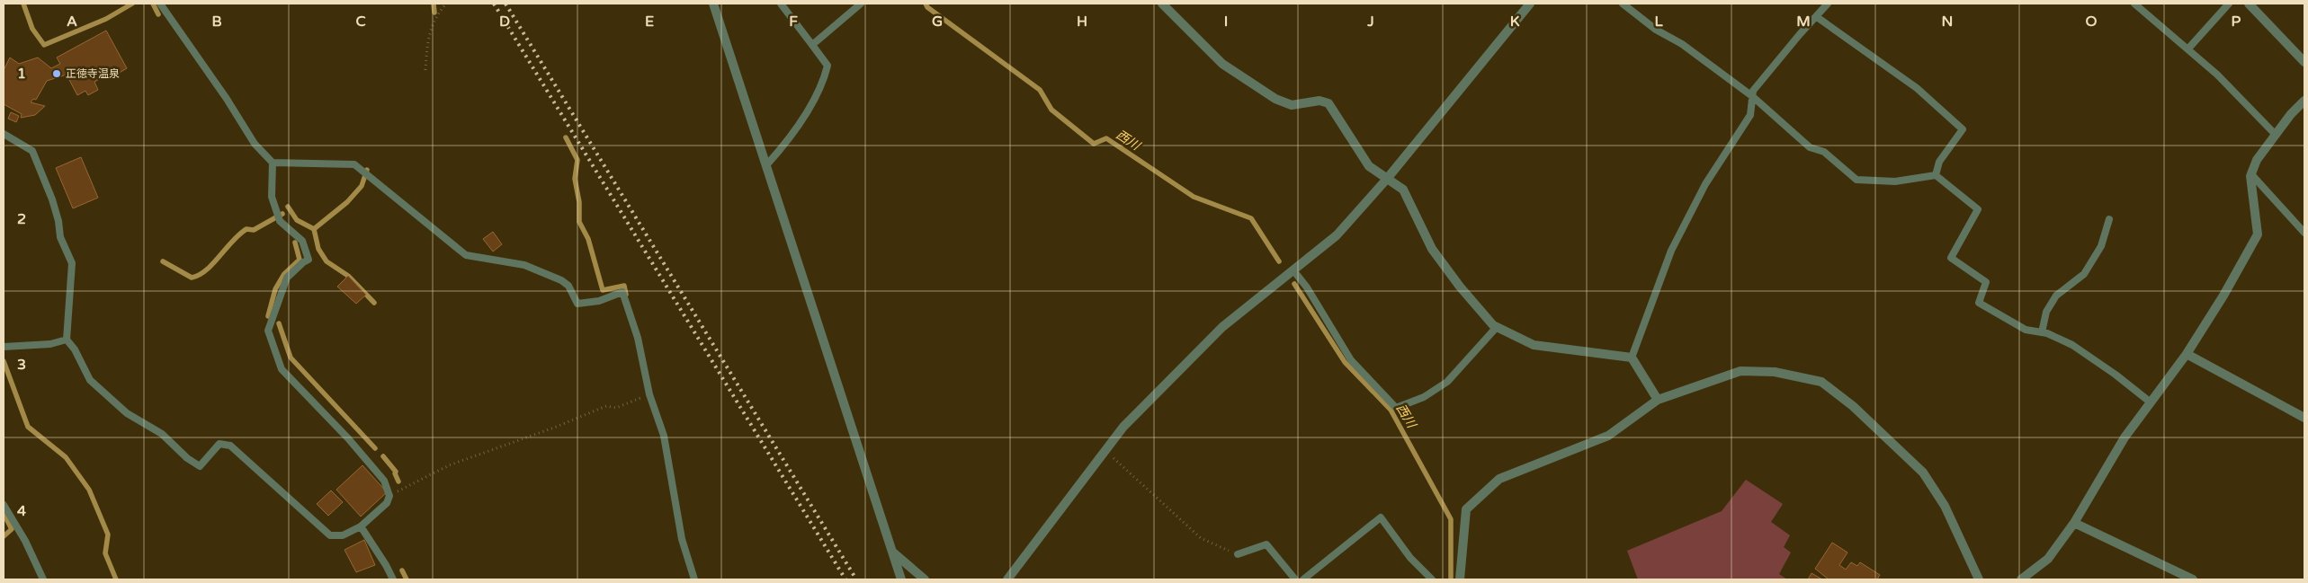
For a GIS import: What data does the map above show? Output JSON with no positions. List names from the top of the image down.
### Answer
{
  "water": ["西川"],
  "places": ["正徳寺温泉"],
  "grid": {
    "columns": [
      "A",
      "B",
      "C",
      "D",
      "E",
      "F",
      "G",
      "H",
      "I",
      "J",
      "K",
      "L",
      "M",
      "N",
      "O",
      "P"
    ],
    "rows": [
      "1",
      "2",
      "3",
      "4"
    ]
  }
}
